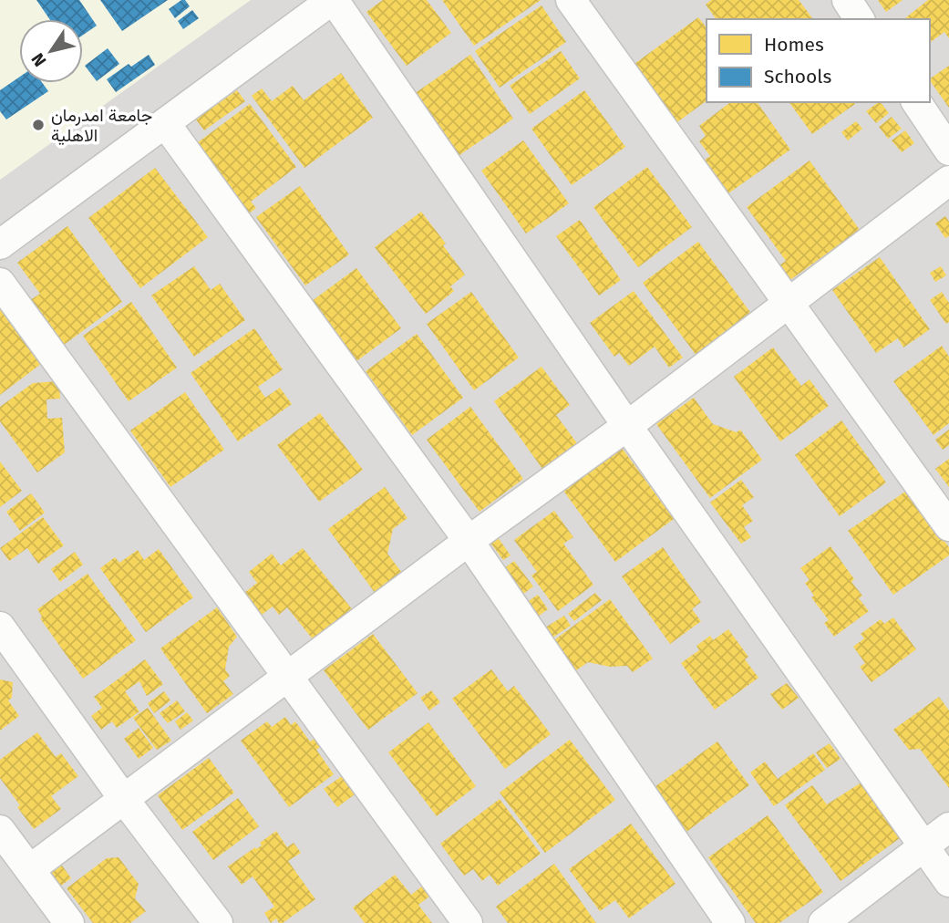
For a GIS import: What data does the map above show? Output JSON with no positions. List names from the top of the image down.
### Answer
{
  "places": ["جامعة امدرمان الاهلية"],
  "legend": ["Homes", "Schools"],
  "north": "bottom left"
}
